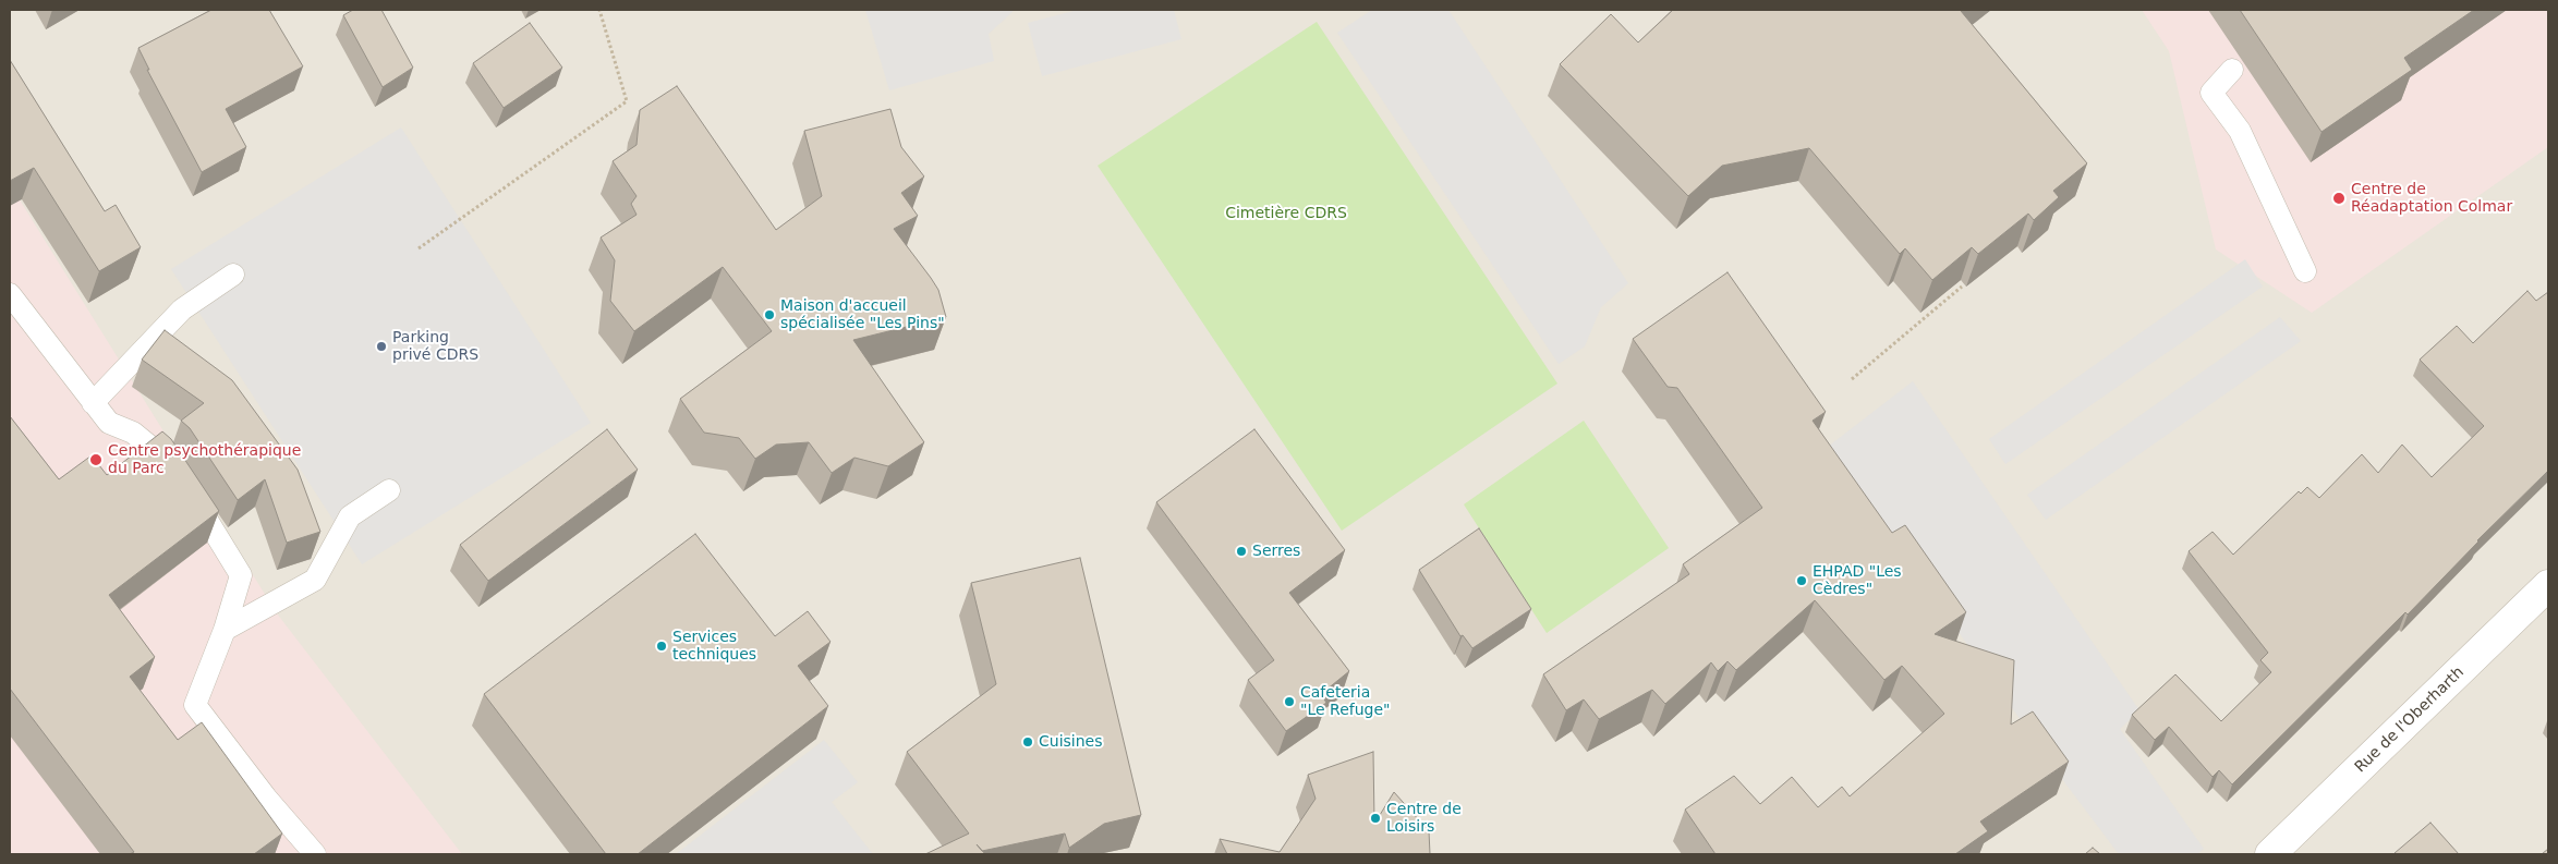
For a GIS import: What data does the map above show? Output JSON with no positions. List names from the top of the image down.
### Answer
{
  "streets": {
    "street": ["Rue de l'Oberharth"]
  },
  "parks": ["Cimetière CDRS"],
  "places": [
    "Centre de Réadaptation Colmar",
    "Maison d'accueil spécialisée \"Les Pins\"",
    "Parking privé CDRS",
    "Centre psychothérapique du Parc",
    "Serres",
    "EHPAD \"Les Cèdres\"",
    "Services techniques",
    "Cafeteria \"Le Refuge\"",
    "Cuisines",
    "Centre de Loisirs"
  ]
}
